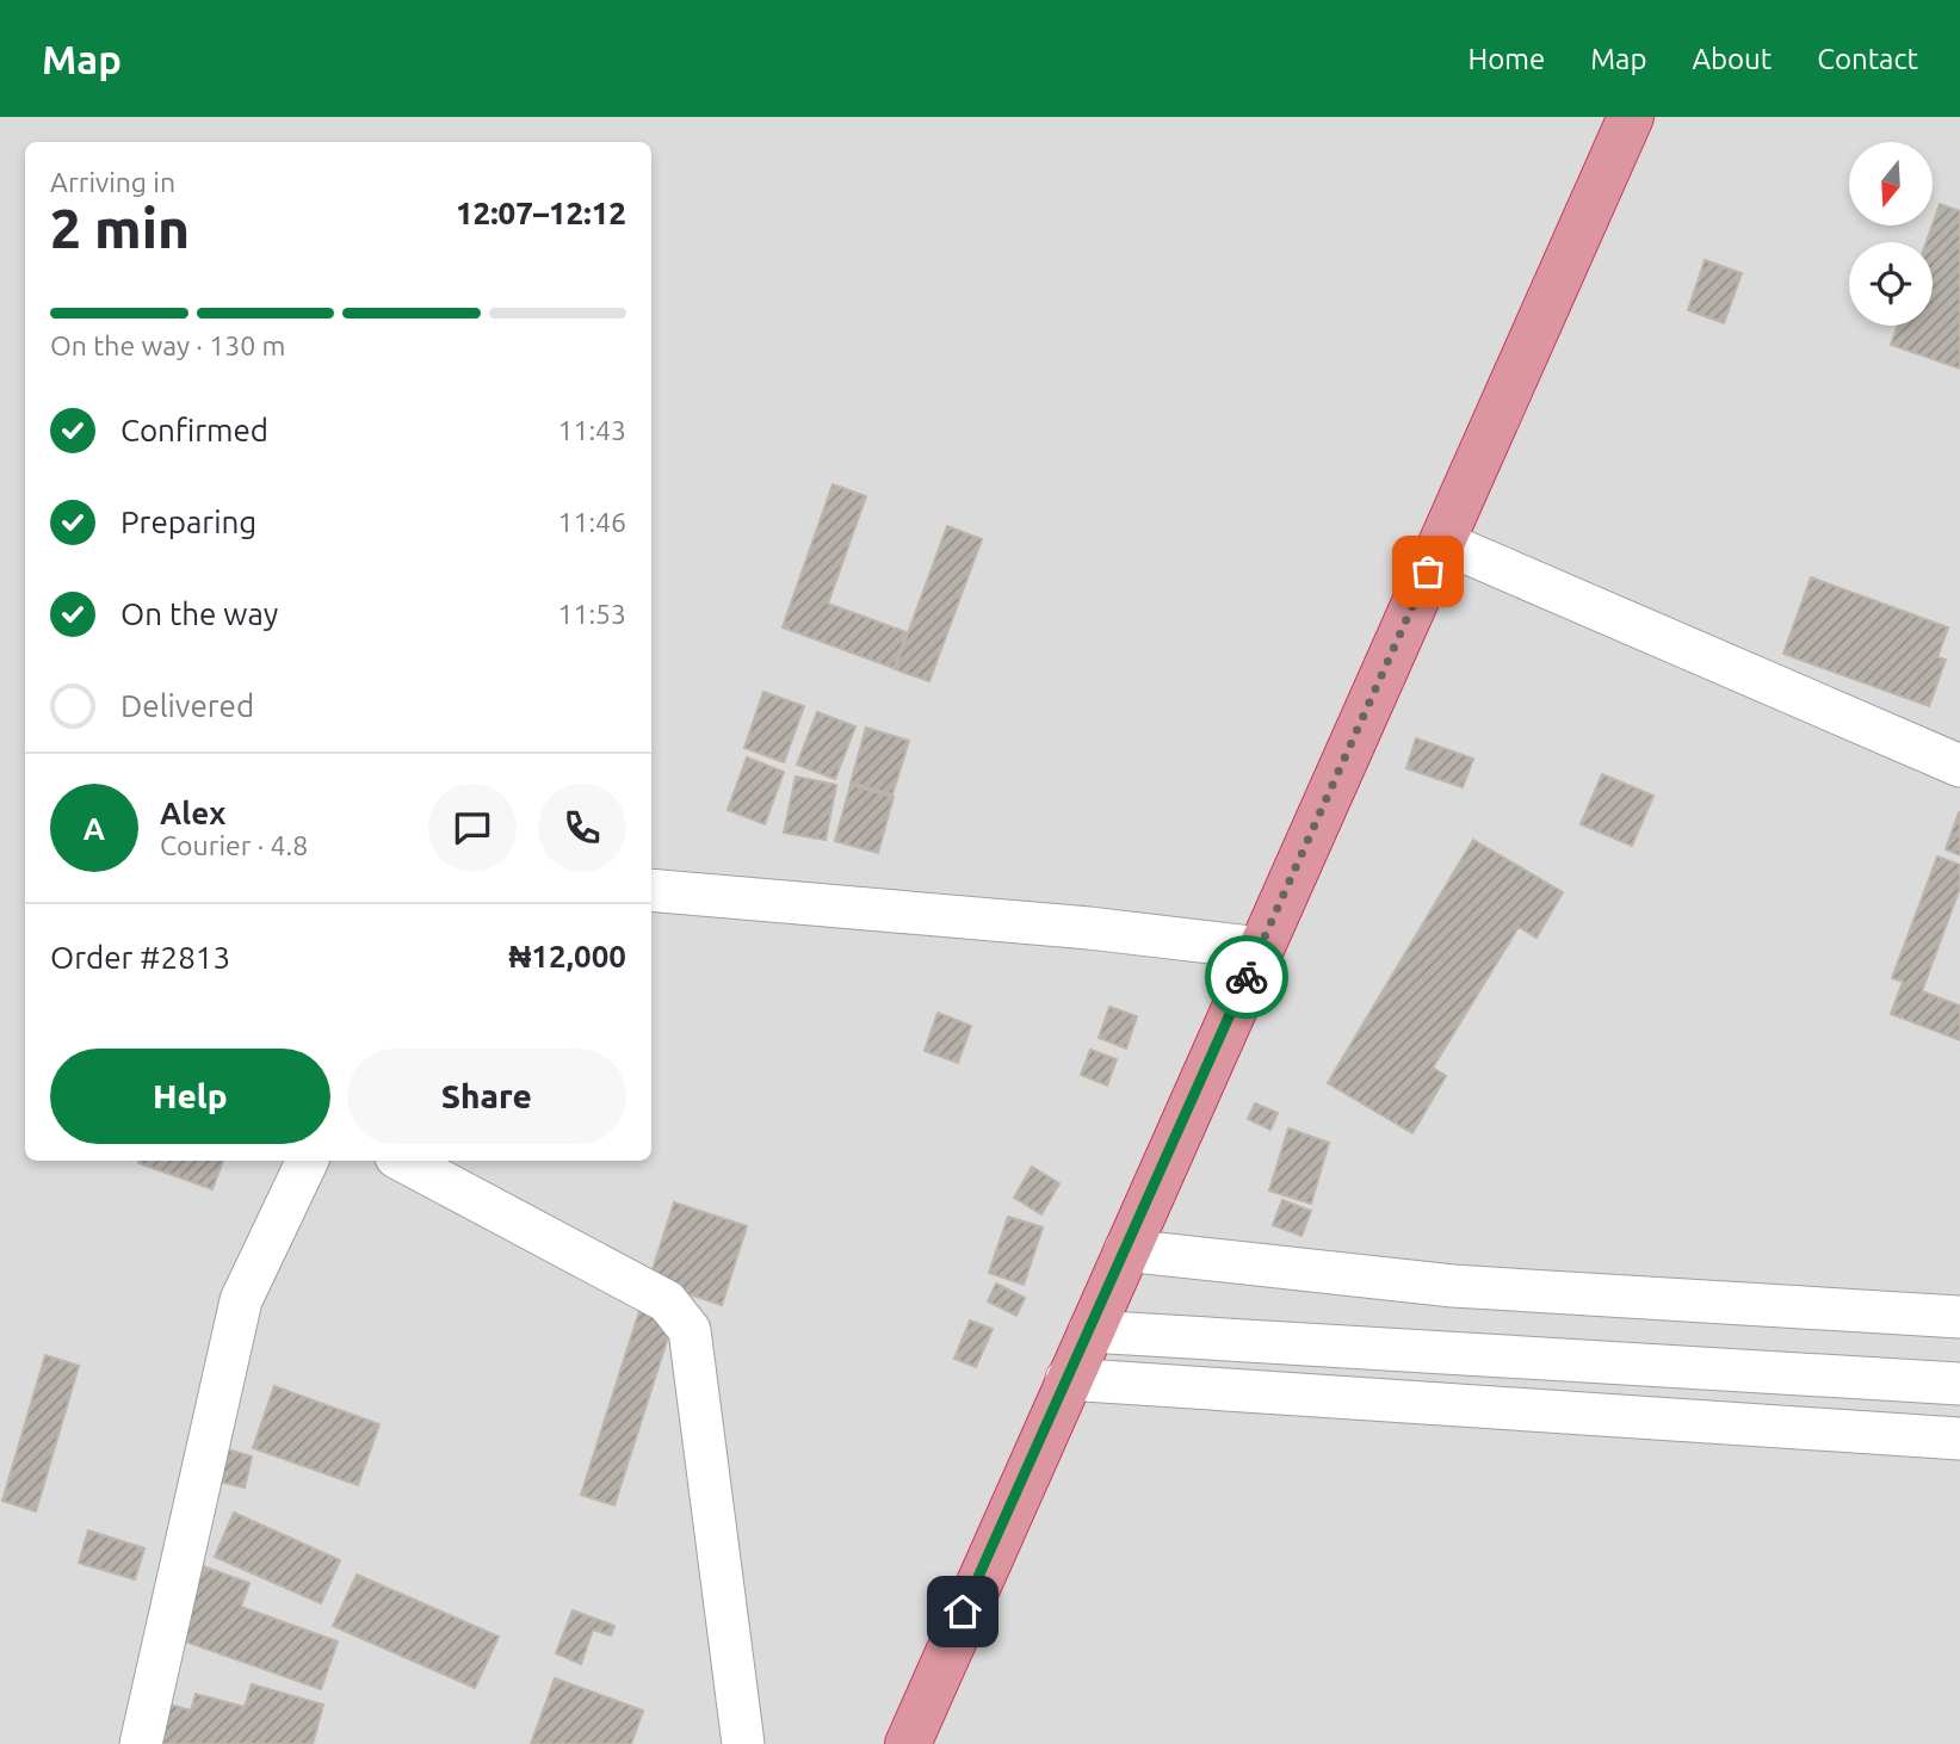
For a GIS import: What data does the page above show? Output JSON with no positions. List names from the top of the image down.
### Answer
{
  "north": "bottom",
  "page": {
    "header": "Map",
    "nav": [
      "Home",
      "Map",
      "About",
      "Contact"
    ],
    "heading": ["2 min", "Arriving in", "12:07–12:12"],
    "panel": [
      "Alex",
      "Courier · 4.8",
      "Order #2813",
      "₦12,000"
    ],
    "bar": "On the way · 130 m",
    "list": [
      ["Confirmed", "11:43"],
      ["Preparing", "11:46"],
      ["On the way", "11:53"],
      "Delivered"
    ],
    "round": "A",
    "buttons": ["Help", "Share"]
  }
}
